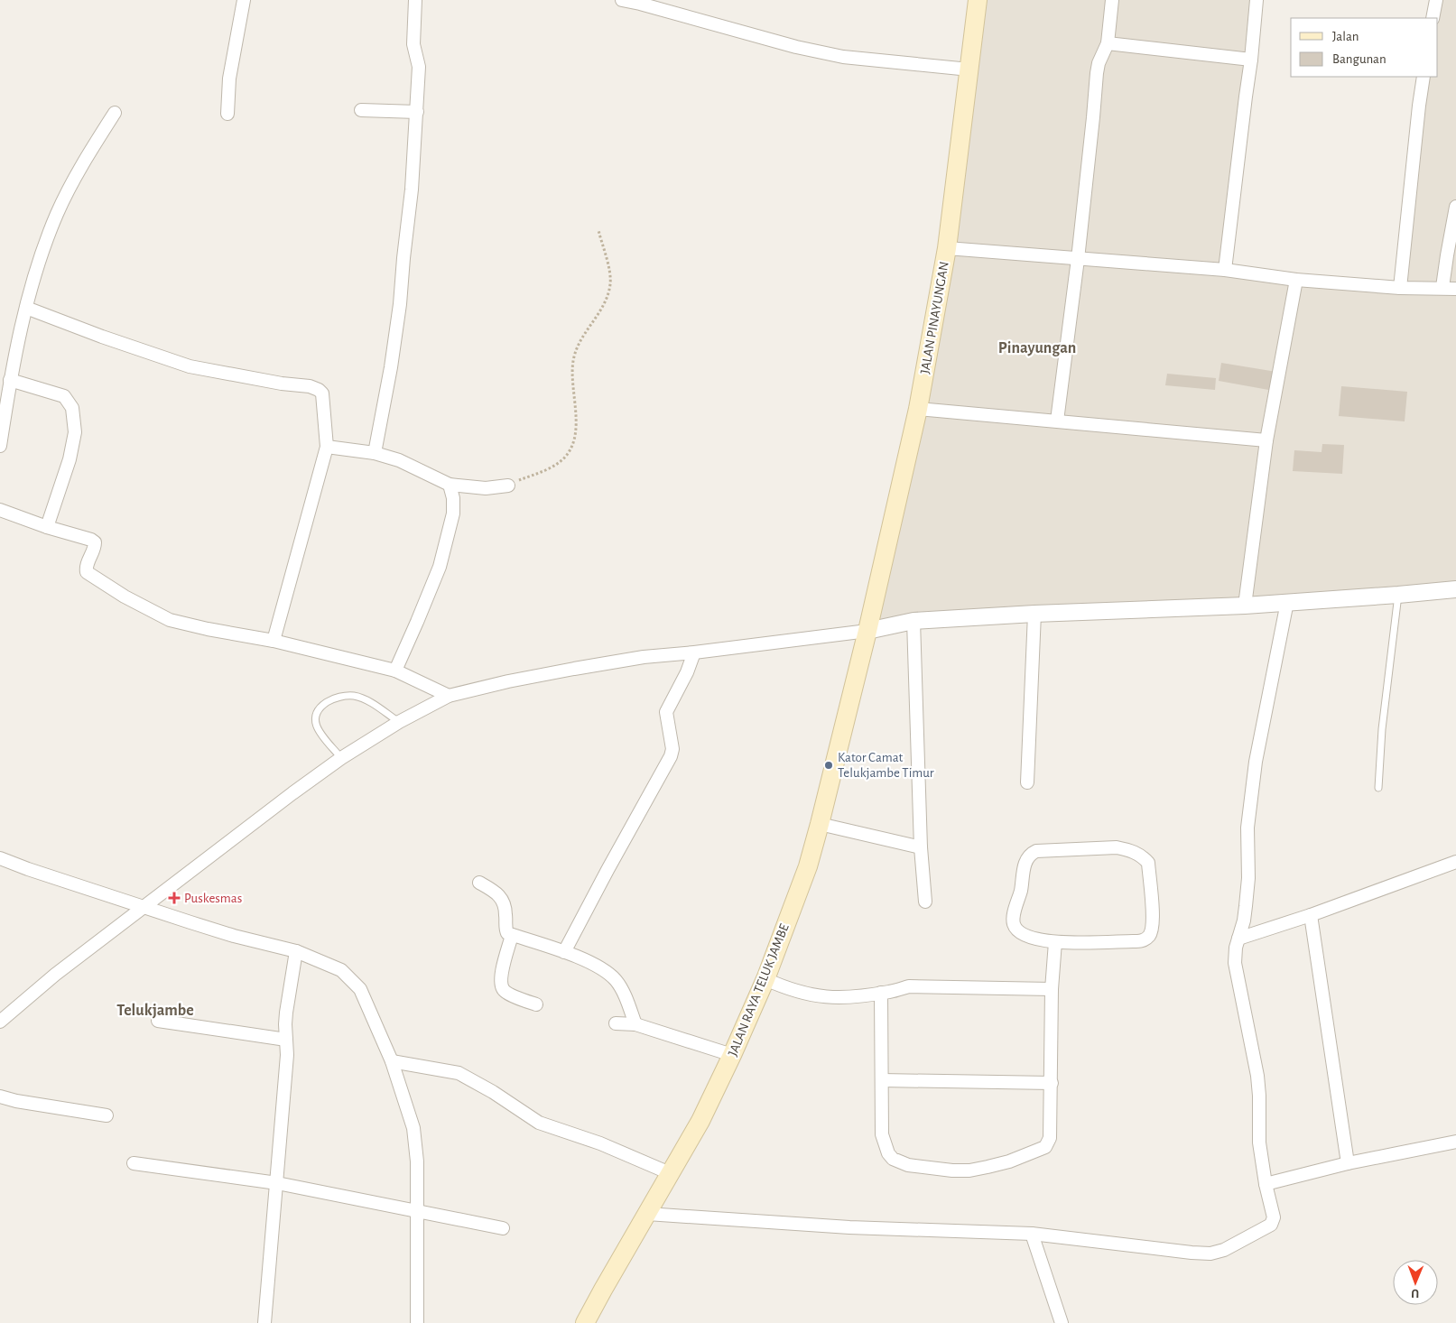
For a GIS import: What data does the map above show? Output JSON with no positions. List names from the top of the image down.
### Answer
{
  "streets": {
    "main road": ["JALAN PINAYUNGAN", "JALAN RAYA TELUK JAMBE"]
  },
  "crossings": [
    ["JALAN PINAYUNGAN", "JALAN RAYA TELUK JAMBE"]
  ],
  "districts": ["Pinayungan", "Telukjambe"],
  "places": {
    "other": ["Kator Camat Telukjambe Timur"],
    "health": ["Puskesmas"]
  },
  "legend": ["Jalan", "Bangunan"],
  "north": "bottom"
}
